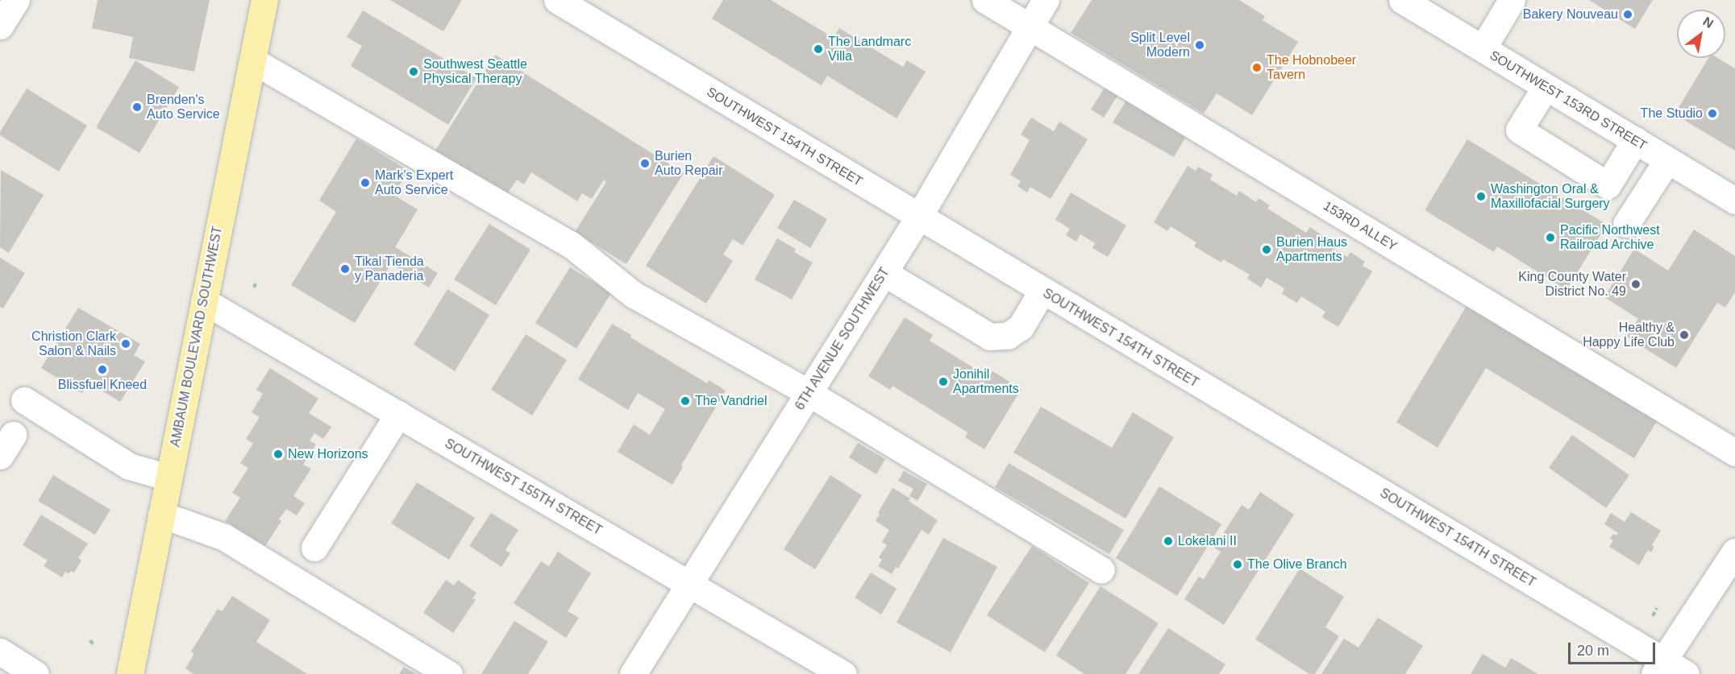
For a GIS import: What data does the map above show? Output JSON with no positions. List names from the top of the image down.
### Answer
{
  "streets": {
    "main road": ["AMBAUM BOULEVARD SOUTHWEST"],
    "street": [
      "SOUTHWEST 153RD STREET",
      "SOUTHWEST 154TH STREET",
      "153RD ALLEY",
      "6TH AVENUE SOUTHWEST",
      "SOUTHWEST 155TH STREET"
    ]
  },
  "crossings": [
    ["SOUTHWEST 154TH STREET", "6TH AVENUE SOUTHWEST"],
    ["153RD ALLEY", "6TH AVENUE SOUTHWEST"],
    ["AMBAUM BOULEVARD SOUTHWEST", "SOUTHWEST 155TH STREET"],
    ["6TH AVENUE SOUTHWEST", "SOUTHWEST 155TH STREET"]
  ],
  "places": [
    "Bakery Nouveau",
    "Split Level Modern",
    "The Landmarc Villa",
    "The Hobnobeer Tavern",
    "Southwest Seattle Physical Therapy",
    "Brenden's Auto Service",
    "The Studio",
    "Burien Auto Repair",
    "Mark's Expert Auto Service",
    "Washington Oral & Maxillofacial Surgery",
    "Pacific Northwest Railroad Archive",
    "Burien Haus Apartments",
    "Tikal Tienda y Panaderia",
    "King County Water District No. 49",
    "Healthy & Happy Life Club",
    "Christion Clark Salon & Nails",
    "Blissfuel Kneed",
    "Jonihil Apartments",
    "The Vandriel",
    "New Horizons",
    "Lokelani II",
    "The Olive Branch"
  ],
  "scale_bar": "20 m",
  "north": "top right"
}
